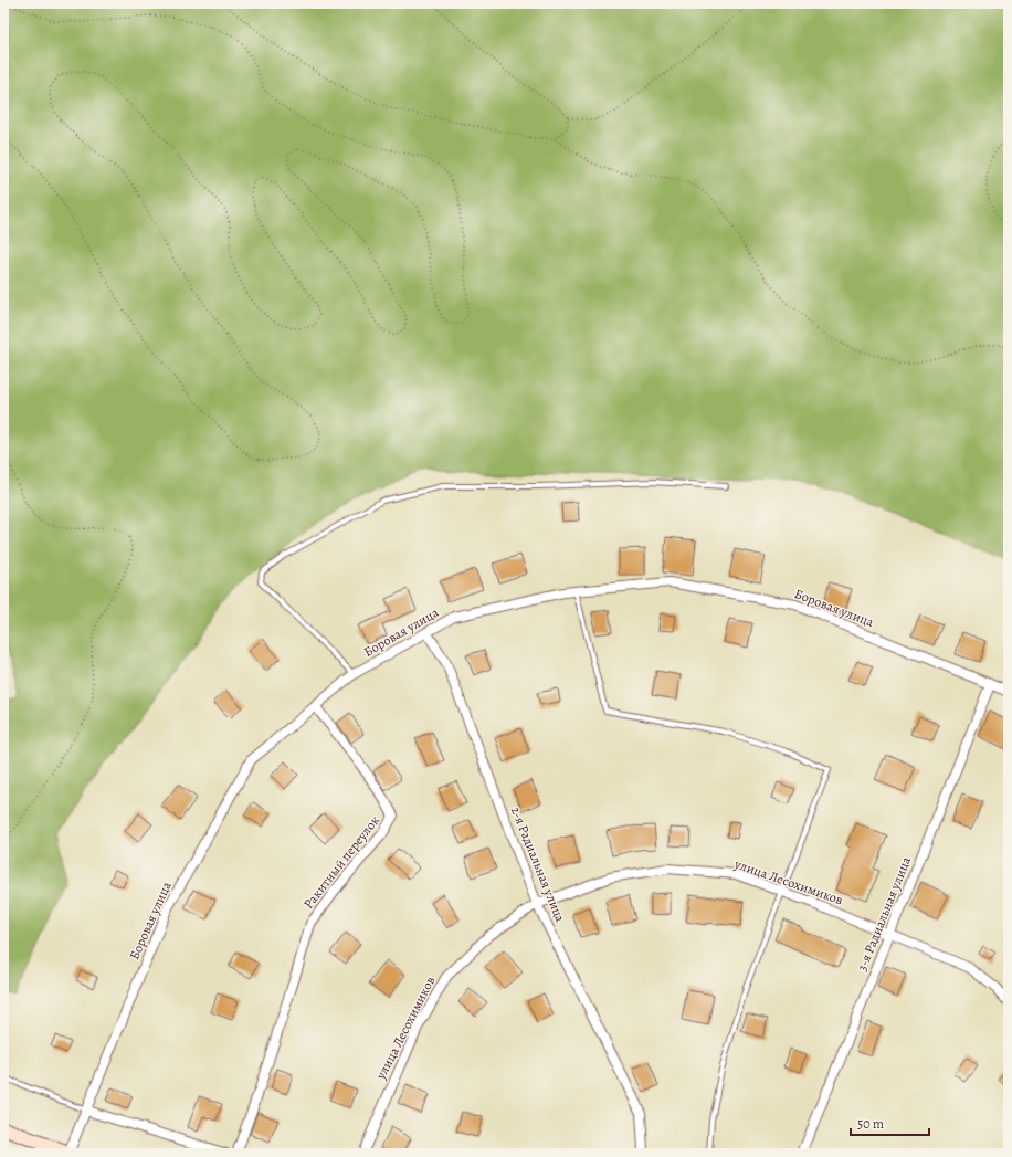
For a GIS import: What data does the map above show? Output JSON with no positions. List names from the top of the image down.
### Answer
{
  "streets": {
    "street": [
      "Боровая улица",
      "Ракитный переулок",
      "2-я Радиальная улица",
      "улица Лесохимиков",
      "3-я Радиальная улица"
    ]
  },
  "crossings": [
    ["Боровая улица", "Ракитный переулок"],
    ["Боровая улица", "2-я Радиальная улица"],
    ["Боровая улица", "3-я Радиальная улица"],
    ["2-я Радиальная улица", "улица Лесохимиков"],
    ["улица Лесохимиков", "3-я Радиальная улица"]
  ],
  "scale_bar": "50 m"
}
